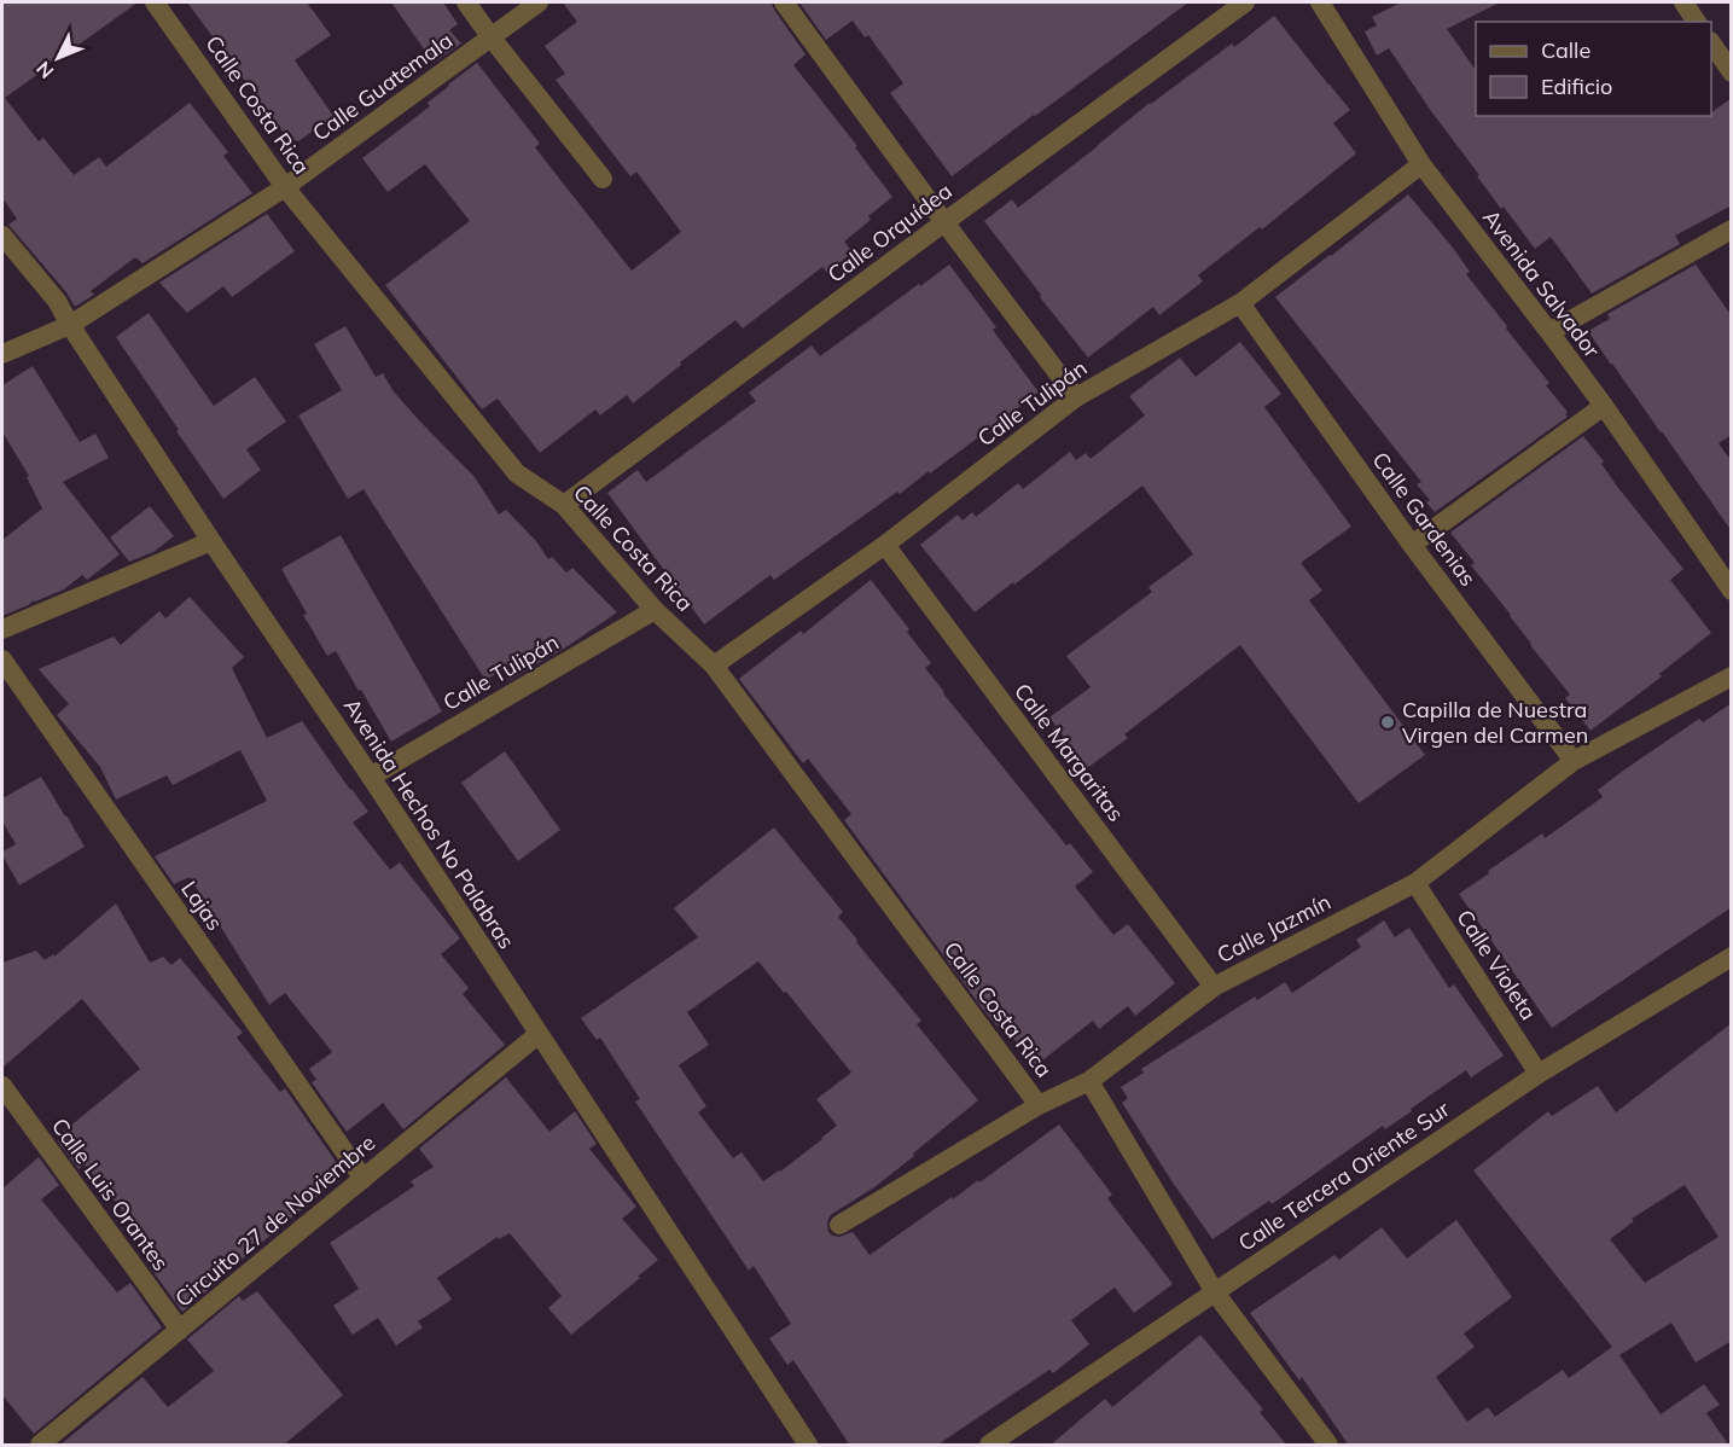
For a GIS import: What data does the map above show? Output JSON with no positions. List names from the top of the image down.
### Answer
{
  "streets": {
    "street": [
      "Calle Guatemala",
      "Calle Costa Rica",
      "Calle Orquídea",
      "Avenida Salvador",
      "Calle Tulipán",
      "Calle Gardenias",
      "Calle Margaritas",
      "Avenida Hechos No Palabras",
      "Lajas",
      "Calle Jazmín",
      "Calle Violeta",
      "Calle Tercera Oriente Sur",
      "Calle Luis Orantes",
      "Circuito 27 de Noviembre"
    ]
  },
  "crossings": [
    ["Calle Guatemala", "Calle Costa Rica"],
    ["Calle Guatemala", "Avenida Hechos No Palabras"],
    ["Calle Costa Rica", "Calle Orquídea"],
    ["Calle Costa Rica", "Calle Tulipán"],
    ["Calle Costa Rica", "Calle Jazmín"],
    ["Avenida Salvador", "Calle Tulipán"],
    ["Calle Tulipán", "Calle Gardenias"],
    ["Calle Tulipán", "Calle Margaritas"],
    ["Calle Tulipán", "Avenida Hechos No Palabras"],
    ["Calle Gardenias", "Calle Jazmín"],
    ["Calle Margaritas", "Calle Jazmín"],
    ["Avenida Hechos No Palabras", "Circuito 27 de Noviembre"],
    ["Lajas", "Circuito 27 de Noviembre"],
    ["Calle Jazmín", "Calle Violeta"],
    ["Calle Violeta", "Calle Tercera Oriente Sur"],
    ["Calle Luis Orantes", "Circuito 27 de Noviembre"]
  ],
  "places": ["Capilla de Nuestra Virgen del Carmen"],
  "legend": ["Calle", "Edificio"],
  "north": "bottom left"
}
